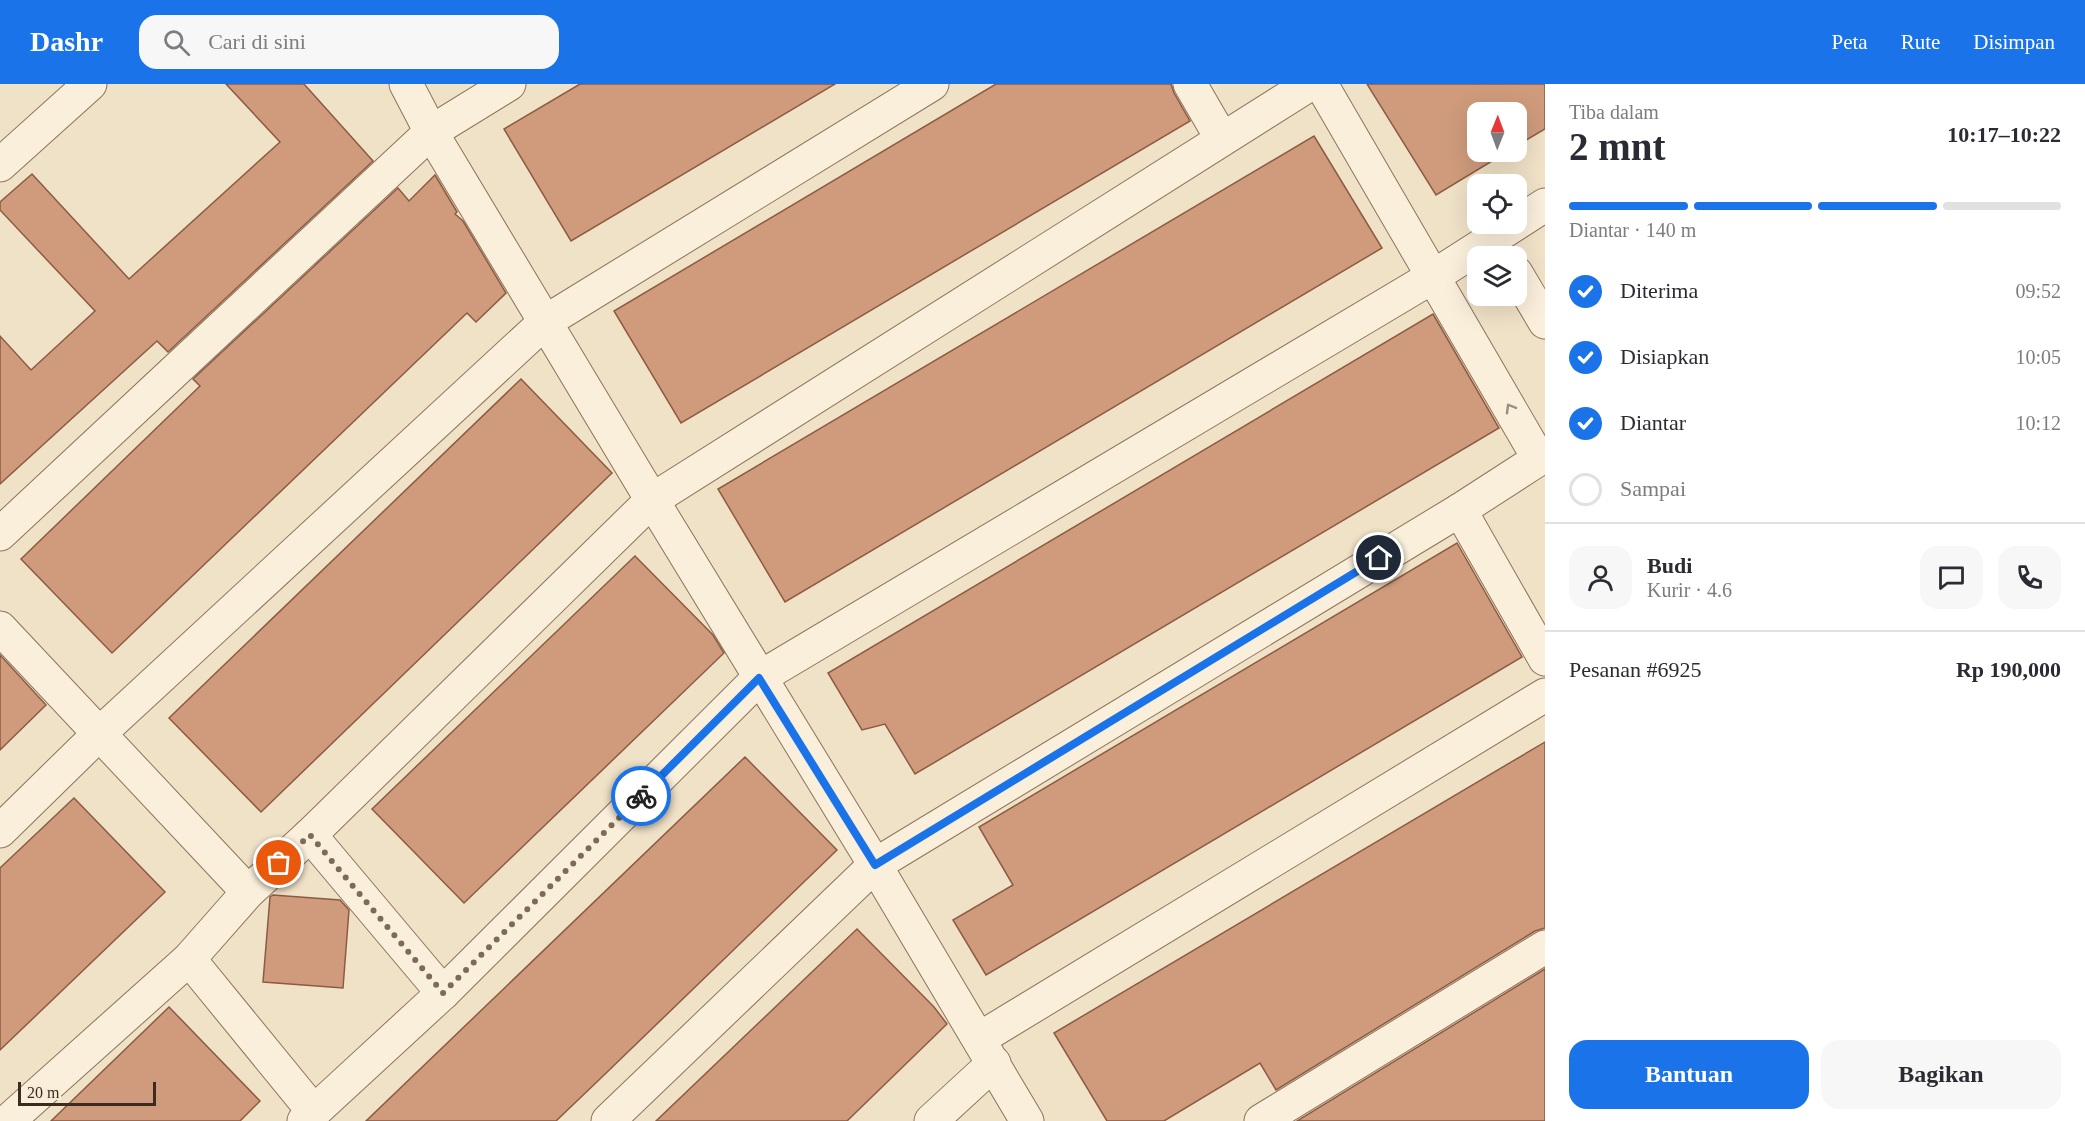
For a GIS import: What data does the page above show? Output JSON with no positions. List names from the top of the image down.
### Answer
{
  "scale_bar": "20 m",
  "north": "top",
  "page": {
    "header": "Dashr",
    "search": "Cari di sini",
    "nav": ["Peta", "Rute", "Disimpan"],
    "heading": ["2 mnt", "Tiba dalam", "10:17–10:22"],
    "panel": [
      "Budi",
      "Kurir · 4.6",
      "Pesanan #6925",
      "Rp 190,000"
    ],
    "bar": "Diantar · 140 m",
    "list": [
      ["Diterima", "09:52"],
      ["Disiapkan", "10:05"],
      ["Diantar", "10:12"],
      "Sampai"
    ],
    "buttons": ["Bantuan", "Bagikan"],
    "scale": "20 m"
  }
}
